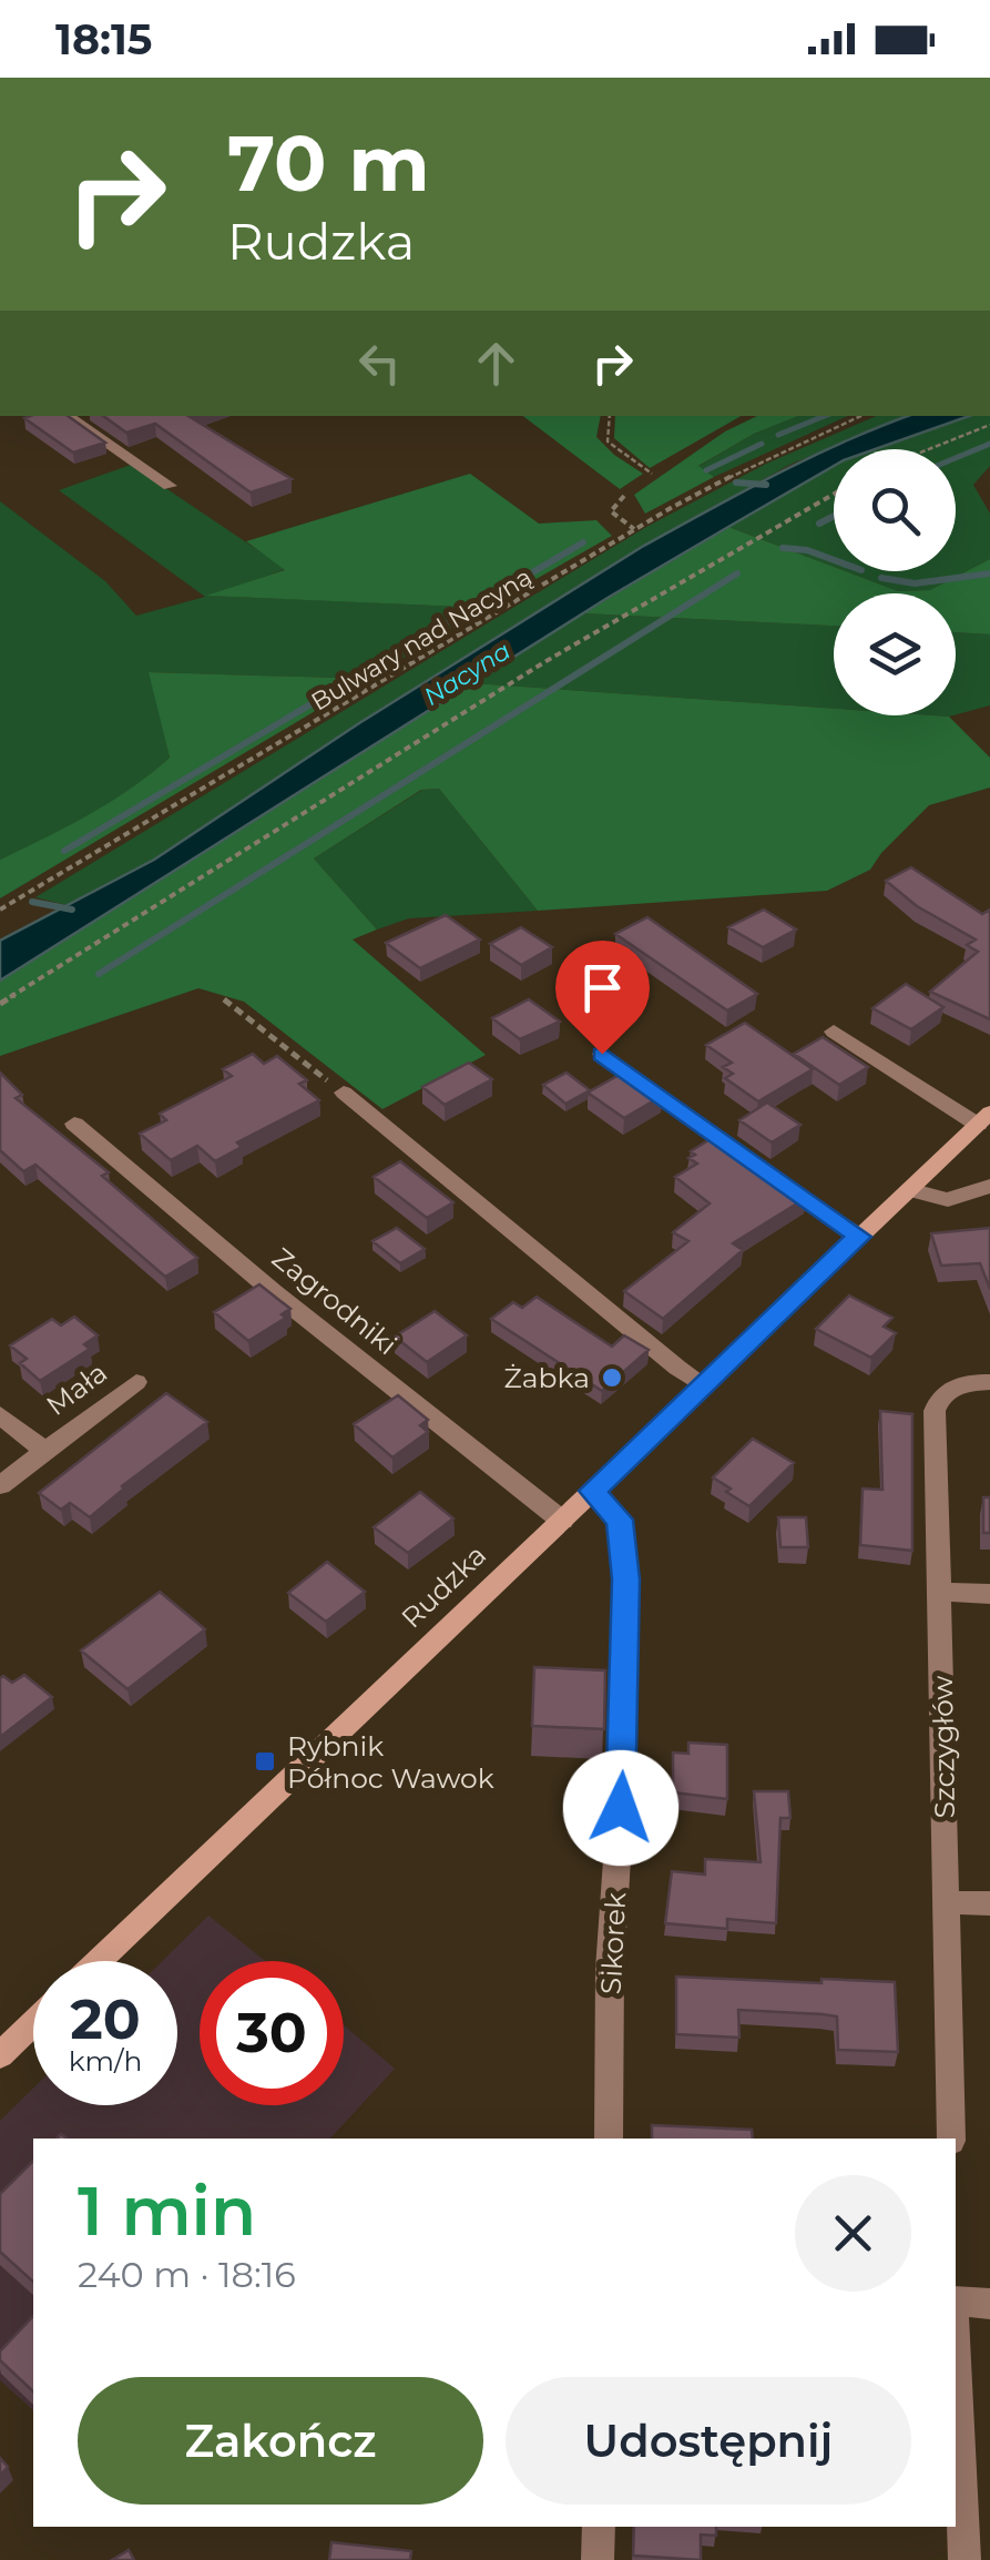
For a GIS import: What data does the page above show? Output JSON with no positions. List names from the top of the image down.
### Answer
{
  "streets": {
    "main road": ["Rudzka"],
    "street": [
      "Zagrodniki",
      "Mała",
      "Szczygłów",
      "Sikorek"
    ],
    "path": ["Bulwary nad Nacyną"]
  },
  "crossings": [
    ["Zagrodniki", "Rudzka"],
    ["Rudzka", "Sikorek"]
  ],
  "water": ["Nacyna"],
  "places": {
    "other": ["Żabka"],
    "transit": ["Rybnik Północ Wawok"]
  },
  "page": {
    "status": "18:15",
    "turn": ["70 m", "Rudzka"],
    "speed": "20 km/h",
    "limit": "30",
    "heading": ["1 min", "240 m · 18:16"],
    "buttons": ["Zakończ", "Udostępnij"]
  }
}
